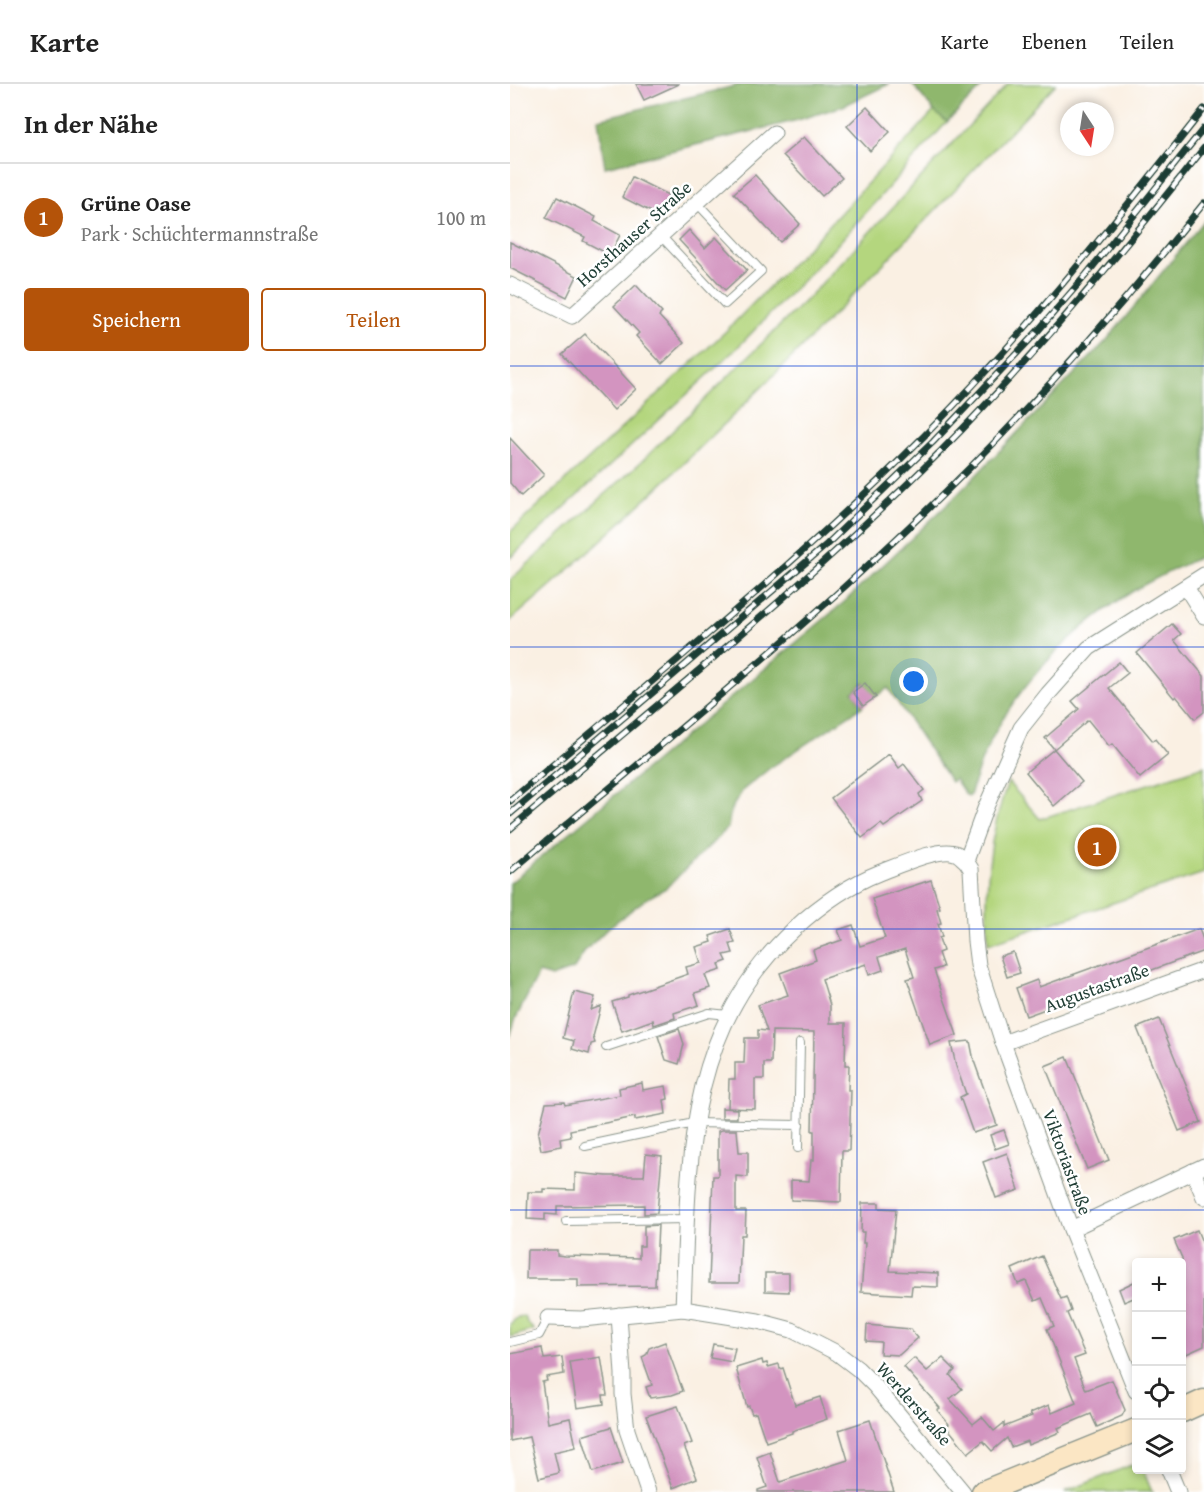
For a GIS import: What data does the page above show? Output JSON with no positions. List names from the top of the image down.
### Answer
{
  "streets": {
    "street": [
      "Horsthauser Straße",
      "Augustastraße",
      "Viktoriastraße",
      "Werderstraße"
    ]
  },
  "crossings": [
    ["Augustastraße", "Viktoriastraße"]
  ],
  "north": "bottom",
  "page": {
    "header": "Karte",
    "nav": ["Karte", "Ebenen", "Teilen"],
    "heading": "In der Nähe",
    "list": [
      {
        "mark": "1",
        "name": "Grüne Oase",
        "note": "Park · Schüchtermannstraße",
        "value": "100 m"
      }
    ],
    "buttons": ["Speichern", "Teilen"],
    "pins": "1",
    "map_buttons": ["+", "−"]
  }
}
